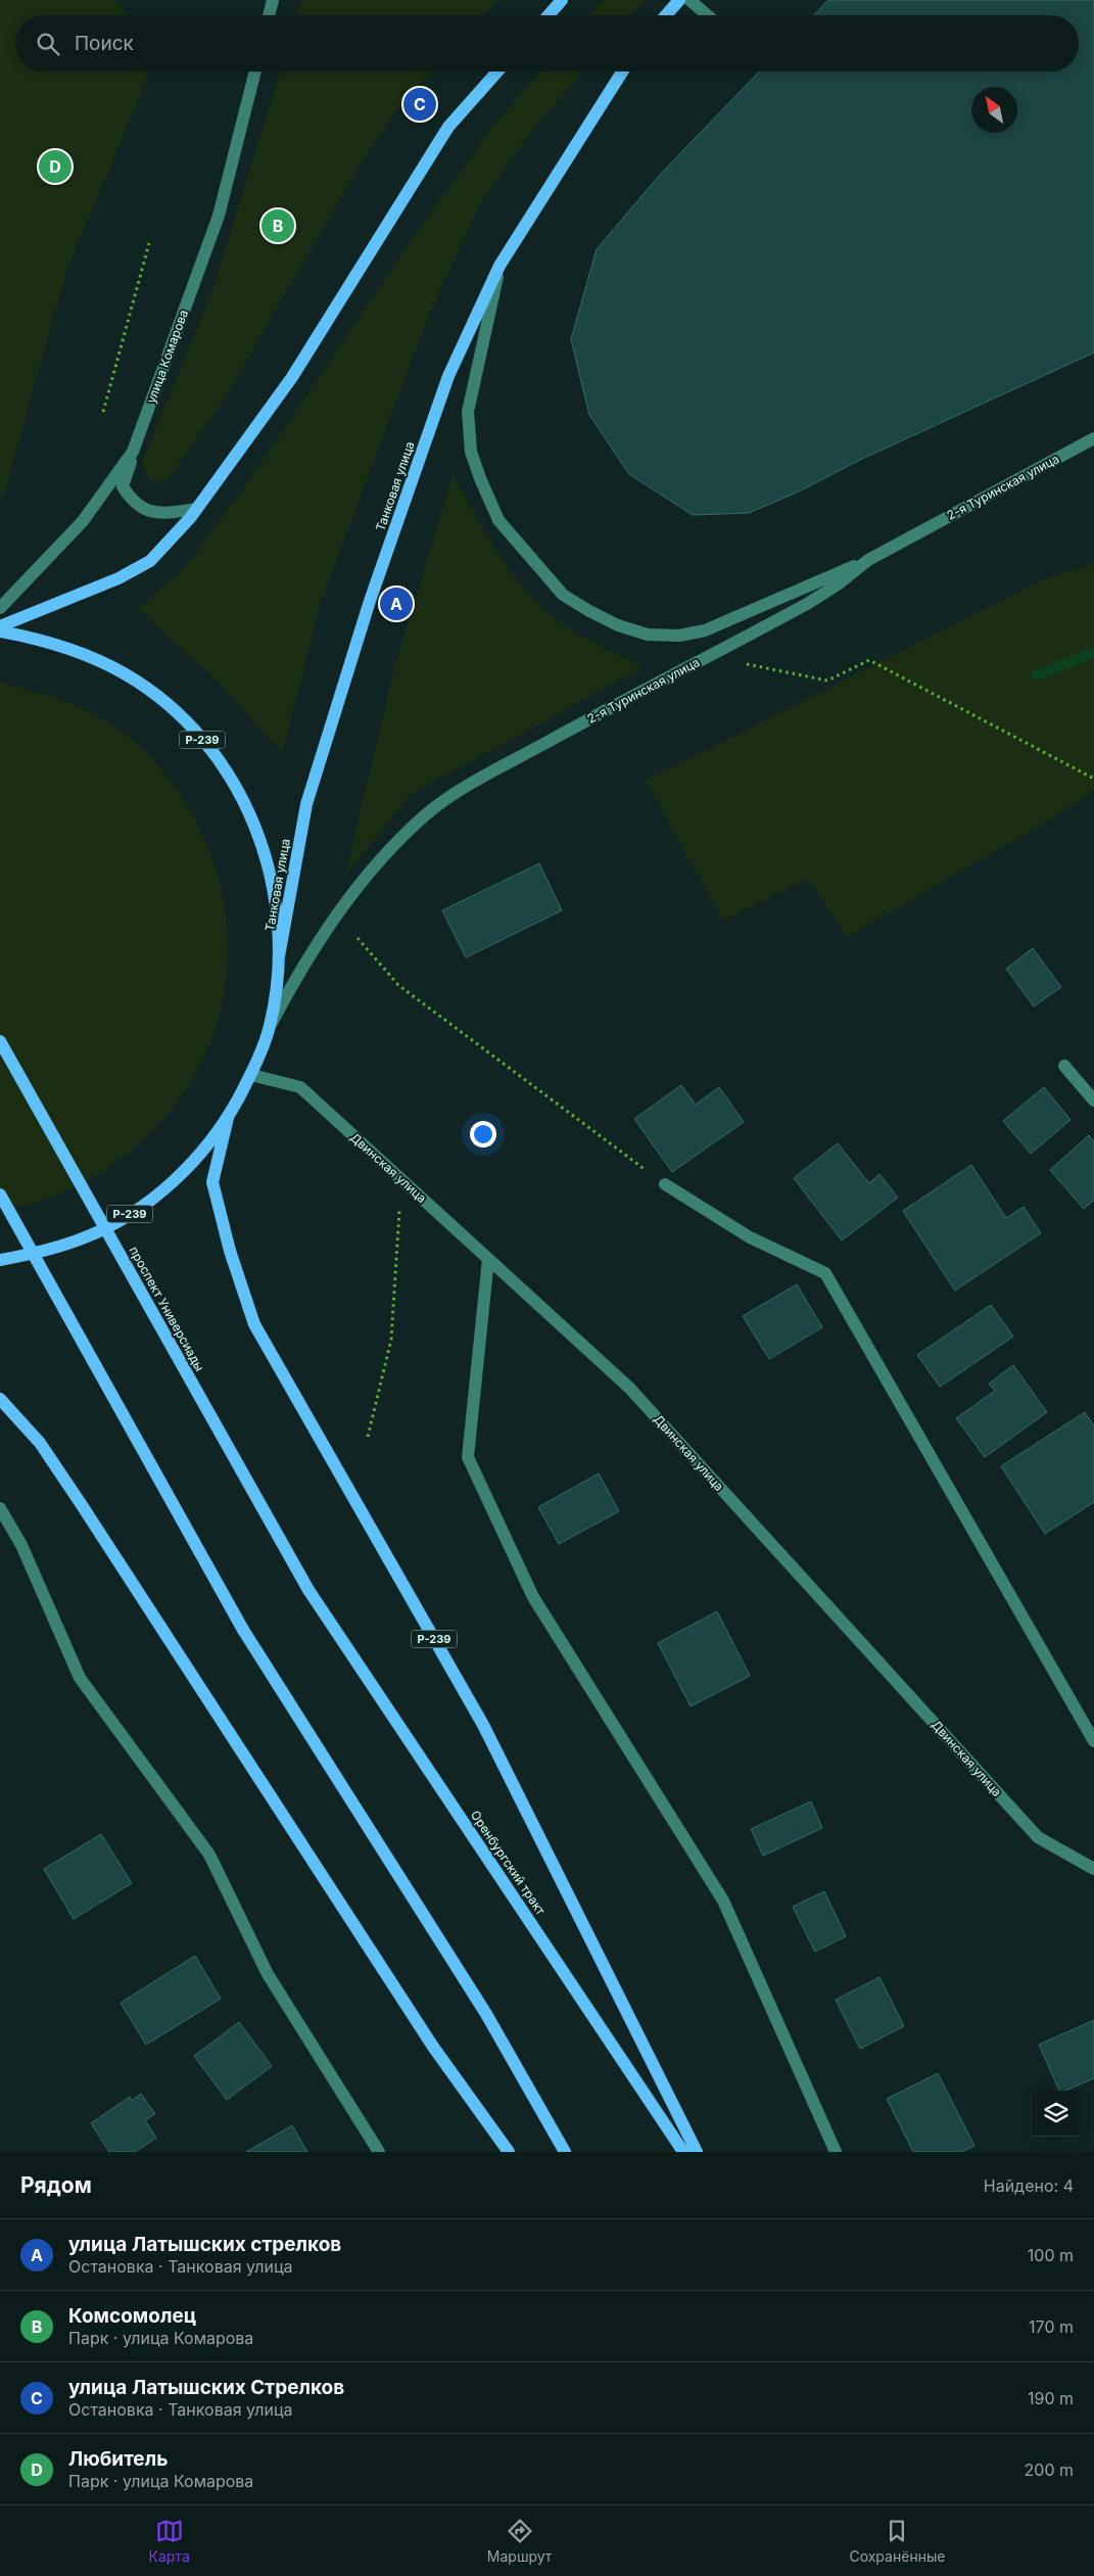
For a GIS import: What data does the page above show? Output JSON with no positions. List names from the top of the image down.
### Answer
{
  "streets": {
    "main road": [
      "Танковая улица",
      "Р-239",
      "проспект Универсиады",
      "Оренбургский тракт"
    ],
    "street": ["улица Комарова", "2-я Туринская улица", "Двинская улица"]
  },
  "crossings": [
    ["Танковая улица", "Р-239"],
    ["2-я Туринская улица", "Р-239"],
    ["Р-239", "Двинская улица"],
    ["проспект Универсиады", "Оренбургский тракт"]
  ],
  "north": "top left",
  "page": {
    "search": "Поиск",
    "pins": [
      "C",
      "D",
      "B",
      "A"
    ],
    "heading": ["Рядом", "Найдено: 4"],
    "list": [
      {
        "mark": "A",
        "name": "улица Латышских стрелков",
        "note": "Остановка · Танковая улица",
        "value": "100 m"
      },
      {
        "mark": "B",
        "name": "Комсомолец",
        "note": "Парк · улица Комарова",
        "value": "170 m"
      },
      {
        "mark": "C",
        "name": "улица Латышских Стрелков",
        "note": "Остановка · Танковая улица",
        "value": "190 m"
      },
      {
        "mark": "D",
        "name": "Любитель",
        "note": "Парк · улица Комарова",
        "value": "200 m"
      }
    ],
    "nav": ["Карта", "Маршрут", "Сохранённые"]
  }
}
